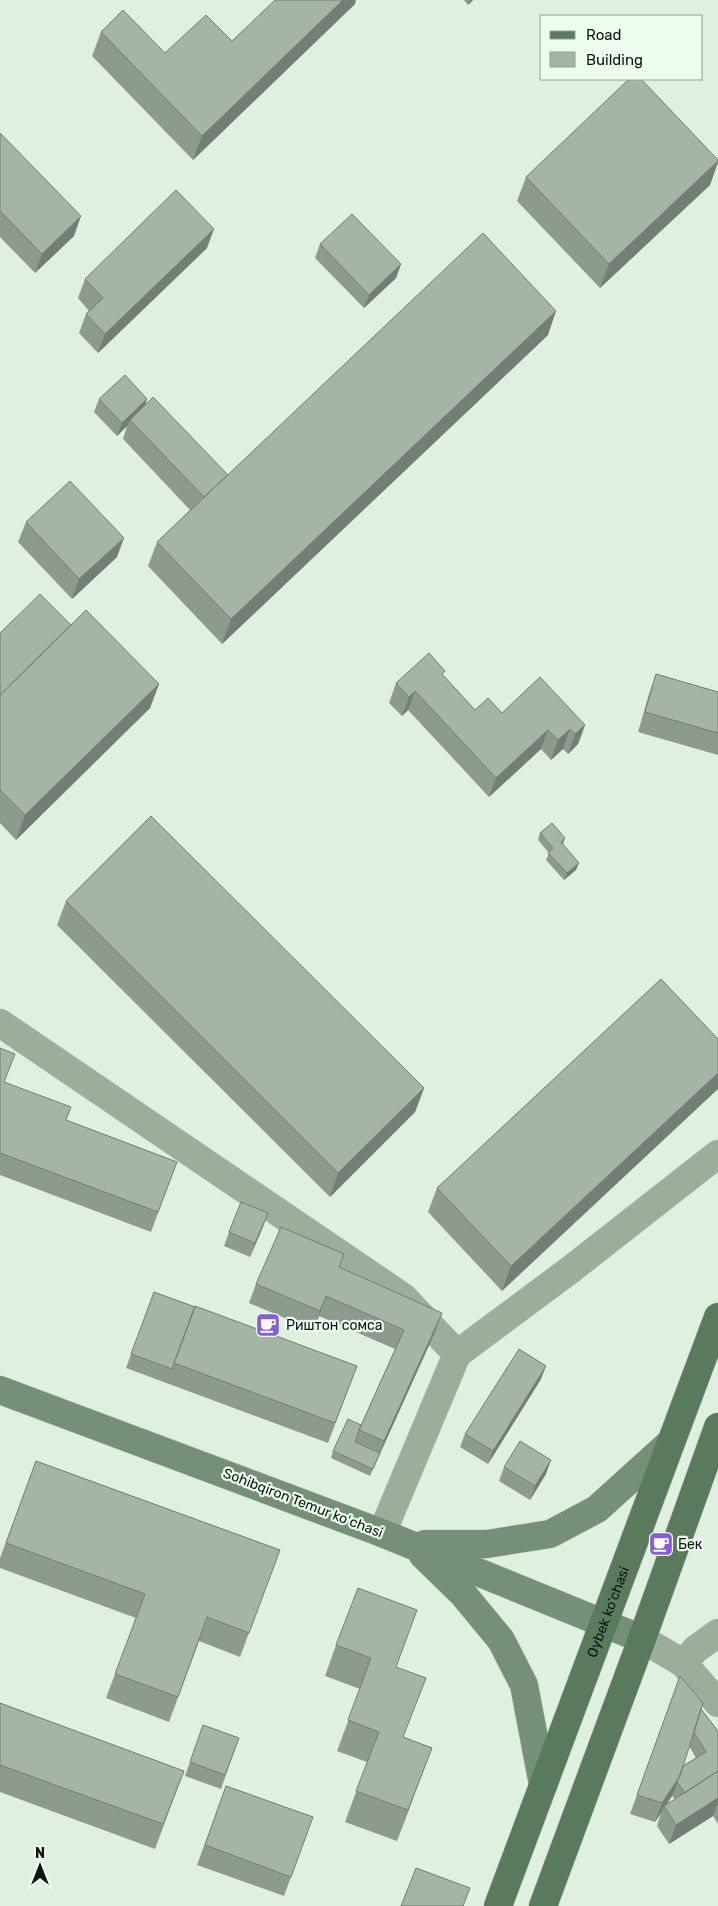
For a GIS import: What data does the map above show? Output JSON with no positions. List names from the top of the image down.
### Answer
{
  "streets": {
    "main road": ["Sohibqiron Temur koʻchasi", "Oybek ko‘chasi"]
  },
  "crossings": [
    ["Sohibqiron Temur koʻchasi", "Oybek ko‘chasi"]
  ],
  "places": {
    "cafe": ["Риштон сомса", "Бек"]
  },
  "legend": ["Road", "Building"],
  "north": "top"
}
